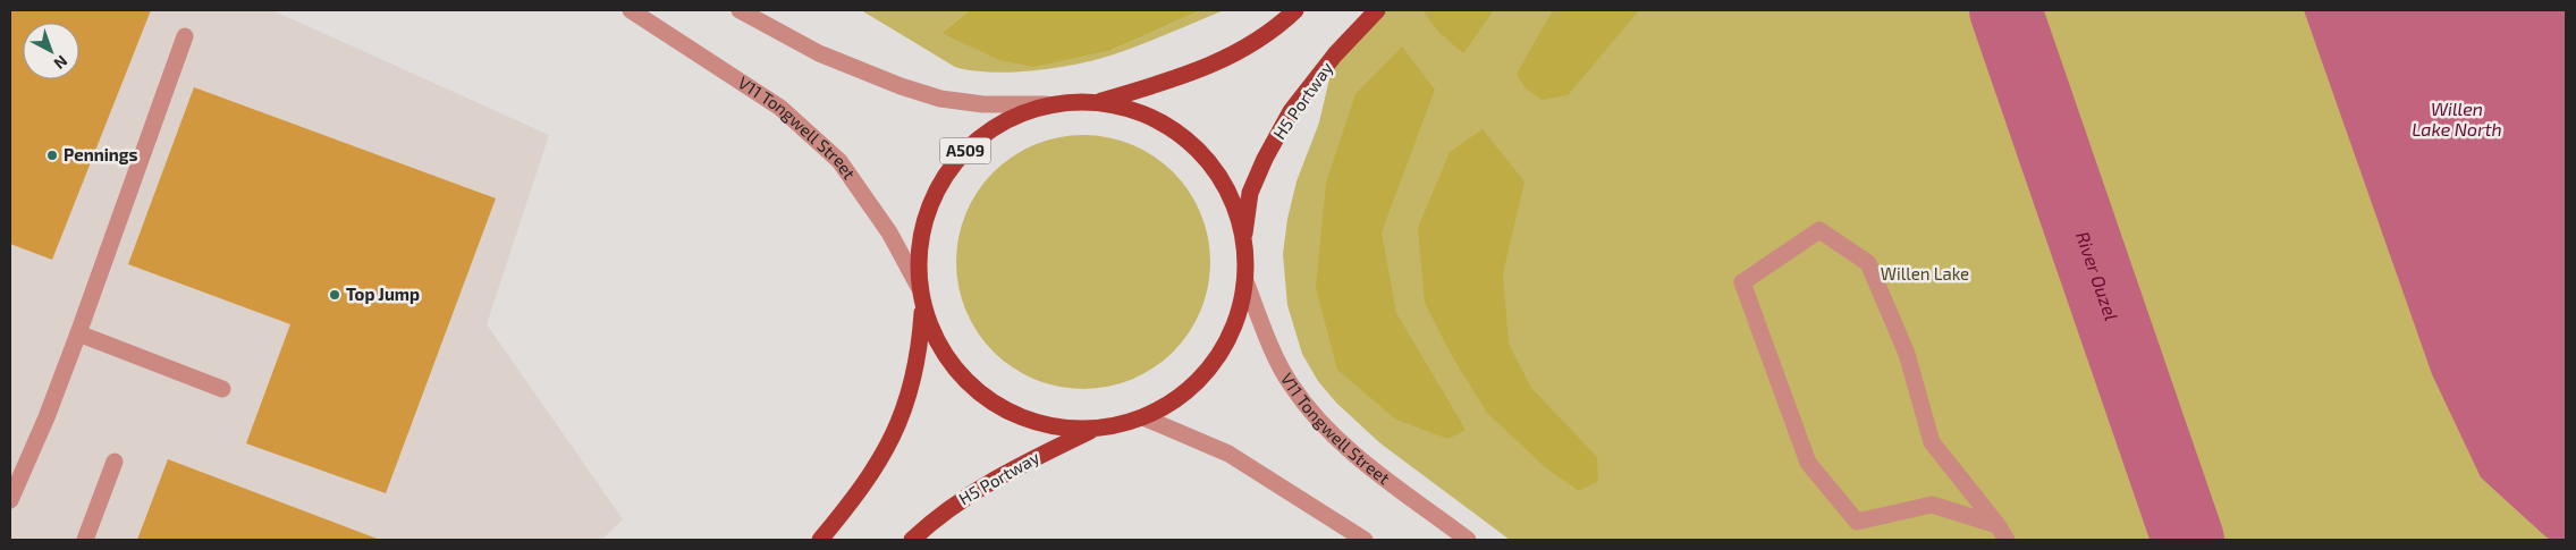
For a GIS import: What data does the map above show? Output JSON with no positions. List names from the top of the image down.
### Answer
{
  "streets": {
    "main road": ["H5 Portway", "A509"],
    "street": ["V11 Tongwell Street"]
  },
  "crossings": [
    ["H5 Portway", "A509"],
    ["V11 Tongwell Street", "A509"]
  ],
  "water": ["Willen Lake North", "River Ouzel"],
  "parks": ["Willen Lake"],
  "places": ["Pennings", "Top Jump"],
  "north": "bottom right"
}
